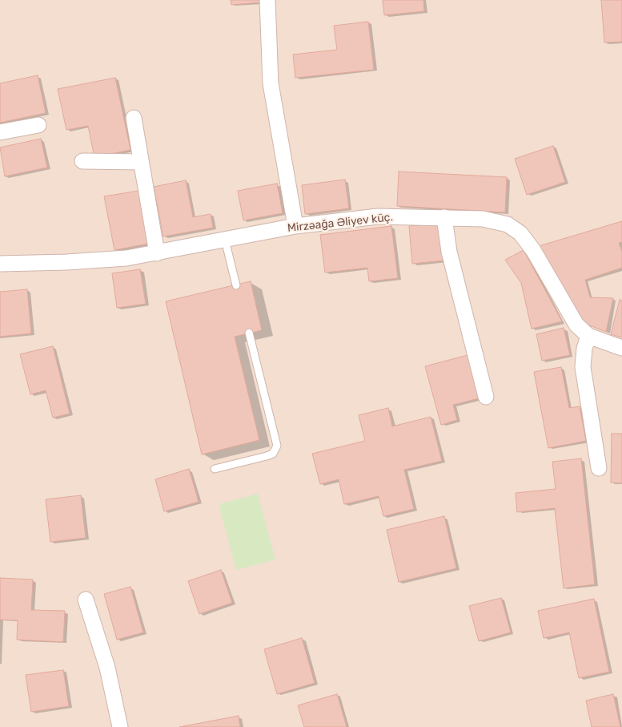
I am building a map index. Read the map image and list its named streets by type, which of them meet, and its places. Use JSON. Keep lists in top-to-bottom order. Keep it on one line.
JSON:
{"streets":{"street":["Mirzəağa Əliyev küç."]}}
